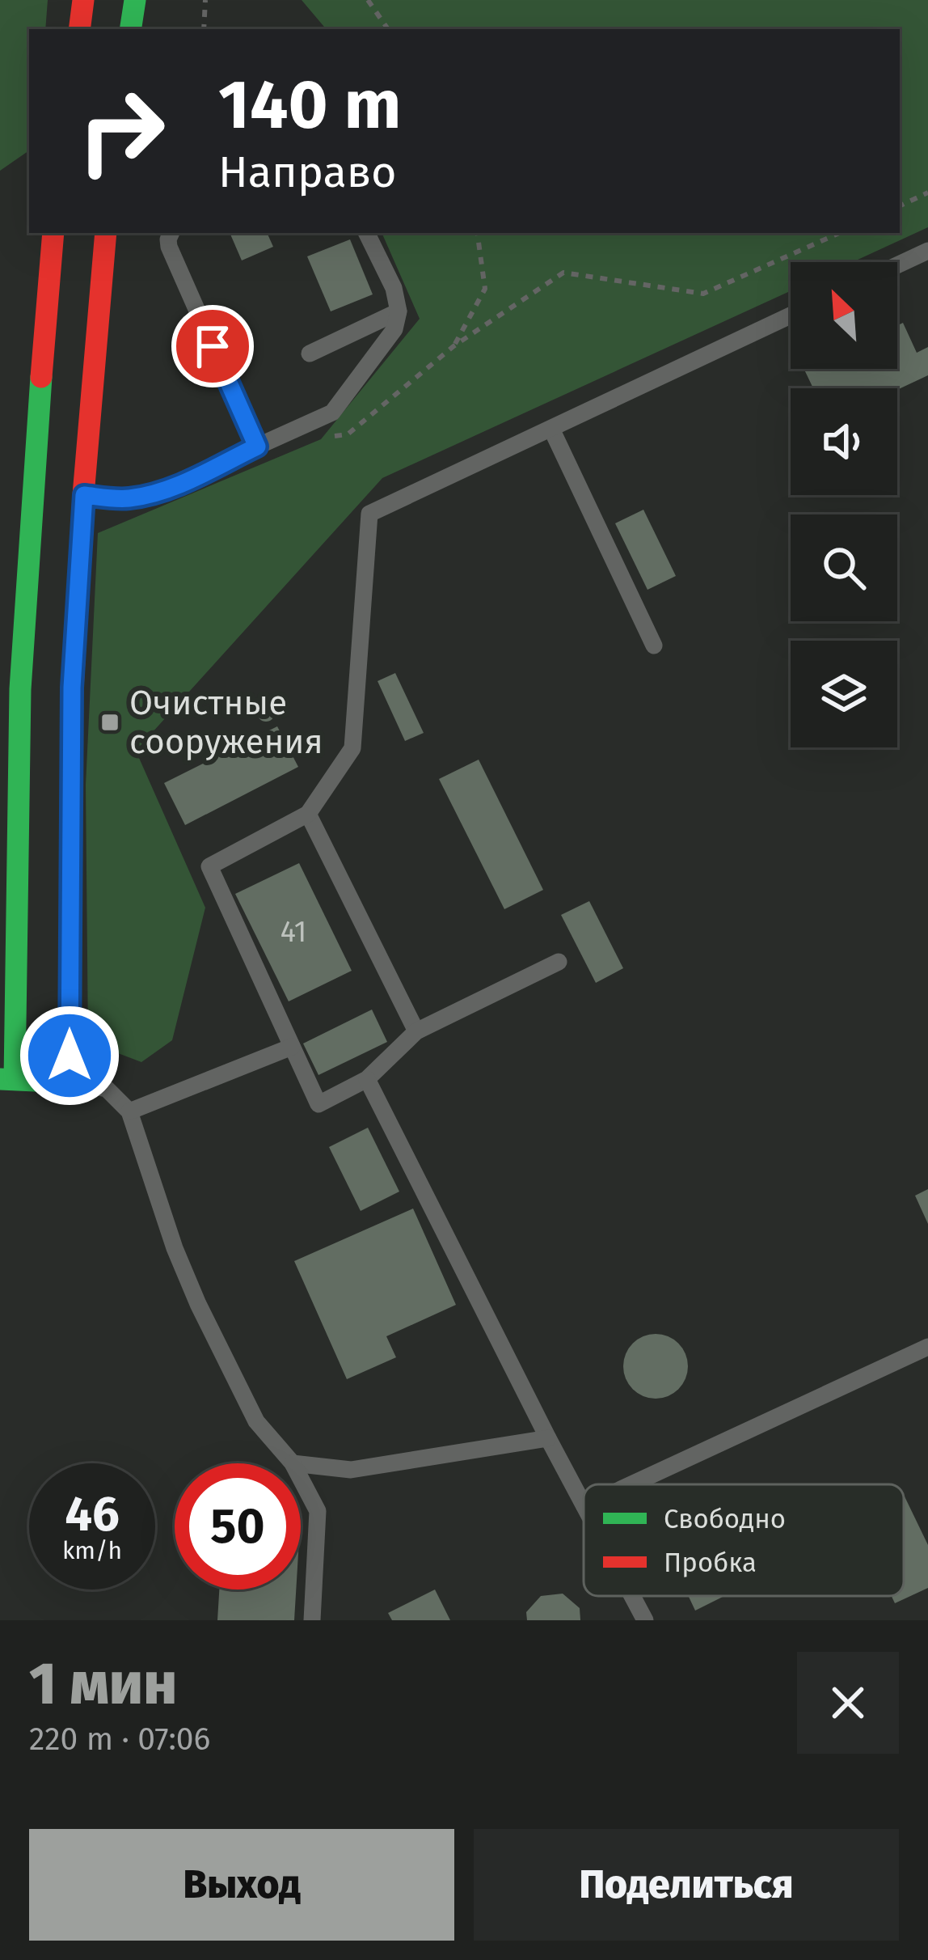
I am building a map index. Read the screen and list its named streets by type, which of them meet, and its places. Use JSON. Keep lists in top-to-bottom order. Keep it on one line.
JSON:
{"places":{"transit":["Очистные сооружения"]},"house_numbers":["41"],"legend":["Свободно","Пробка"],"north":"top left","page":{"turn":["140 m","Направо"],"speed":"46 km/h","limit":"50","heading":["1 мин","220 m · 07:06"],"buttons":["Выход","Поделиться"]}}
